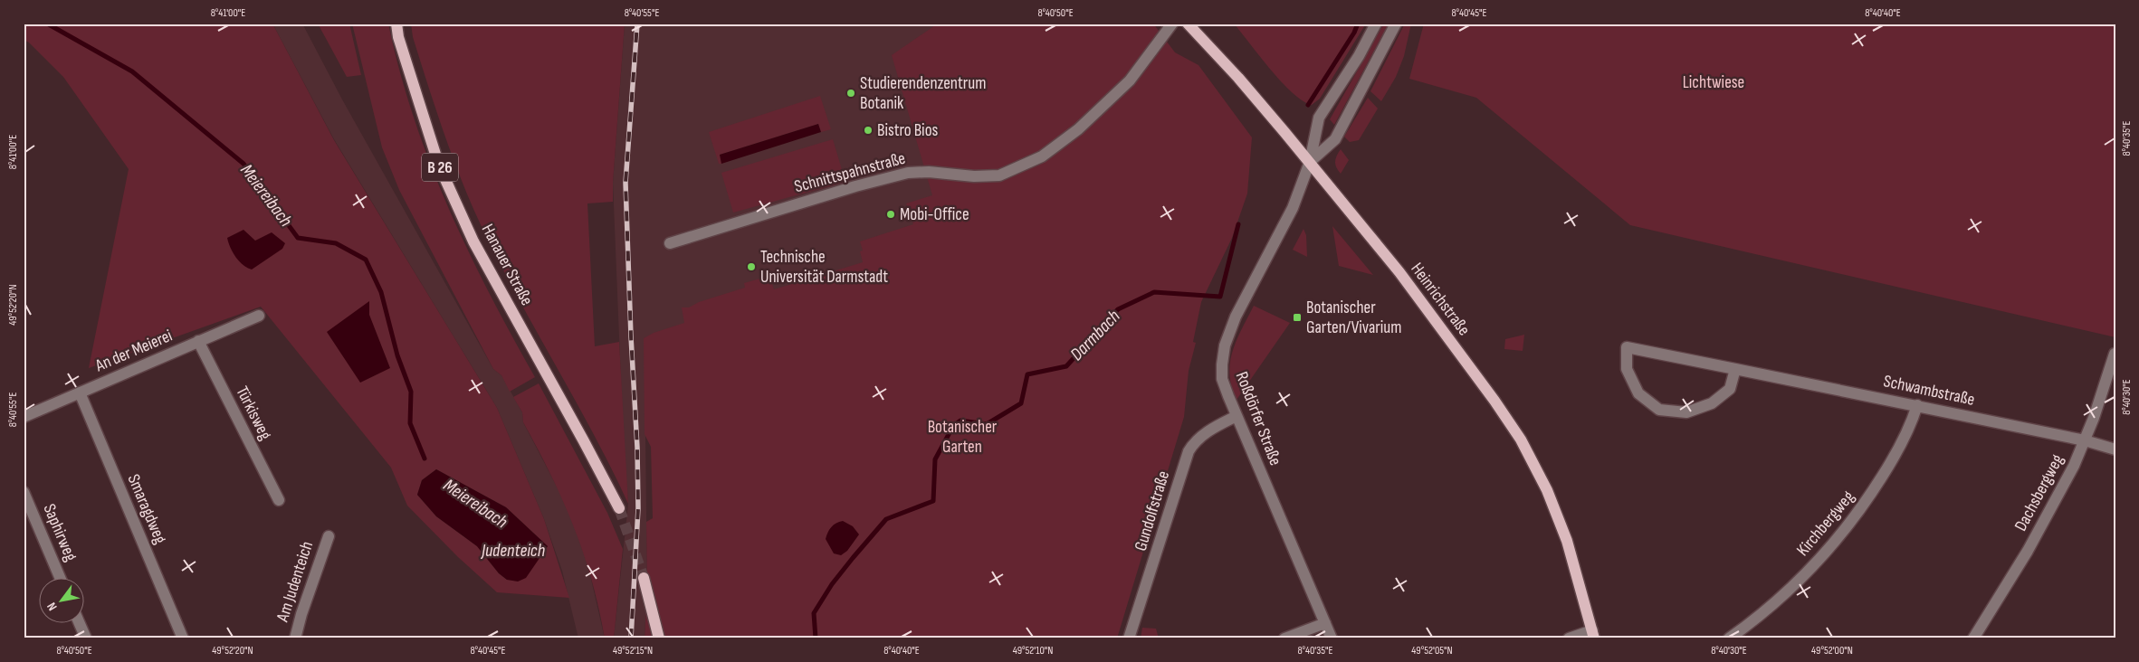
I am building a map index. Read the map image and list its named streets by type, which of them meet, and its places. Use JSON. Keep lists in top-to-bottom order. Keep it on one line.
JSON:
{"streets":{"main road":["B 26","Hanauer Straße","Heinrichstraße"],"street":["Schnittspahnstraße","An der Meierei","Schwambstraße","Türkisweg","Roßdörfer Straße","Dachsbergweg","Smaragdweg","Gundolfstraße","Kirchbergweg","Saphirweg","Am Judenteich"]},"crossings":[["Heinrichstraße","Roßdörfer Straße"],["An der Meierei","Türkisweg"],["An der Meierei","Smaragdweg"],["Schwambstraße","Dachsbergweg"],["Schwambstraße","Kirchbergweg"],["Roßdörfer Straße","Gundolfstraße"]],"water":["Meiereibach","Darmbach","Judenteich"],"parks":["Lichtwiese","Botanischer Garten"],"places":{"other":["Studierendenzentrum Botanik","Bistro Bios","Mobi-Office","Technische Universität Darmstadt"],"transit":["Botanischer Garten/Vivarium"]},"north":"bottom left","coordinates":["8°41'00\"E","8°40'55\"E","8°40'50\"E","8°40'45\"E","8°40'40\"E","8°40'35\"E","49°52'20\"N","8°40'30\"E","49°52'15\"N","49°52'10\"N","49°52'05\"N","49°52'00\"N"]}
